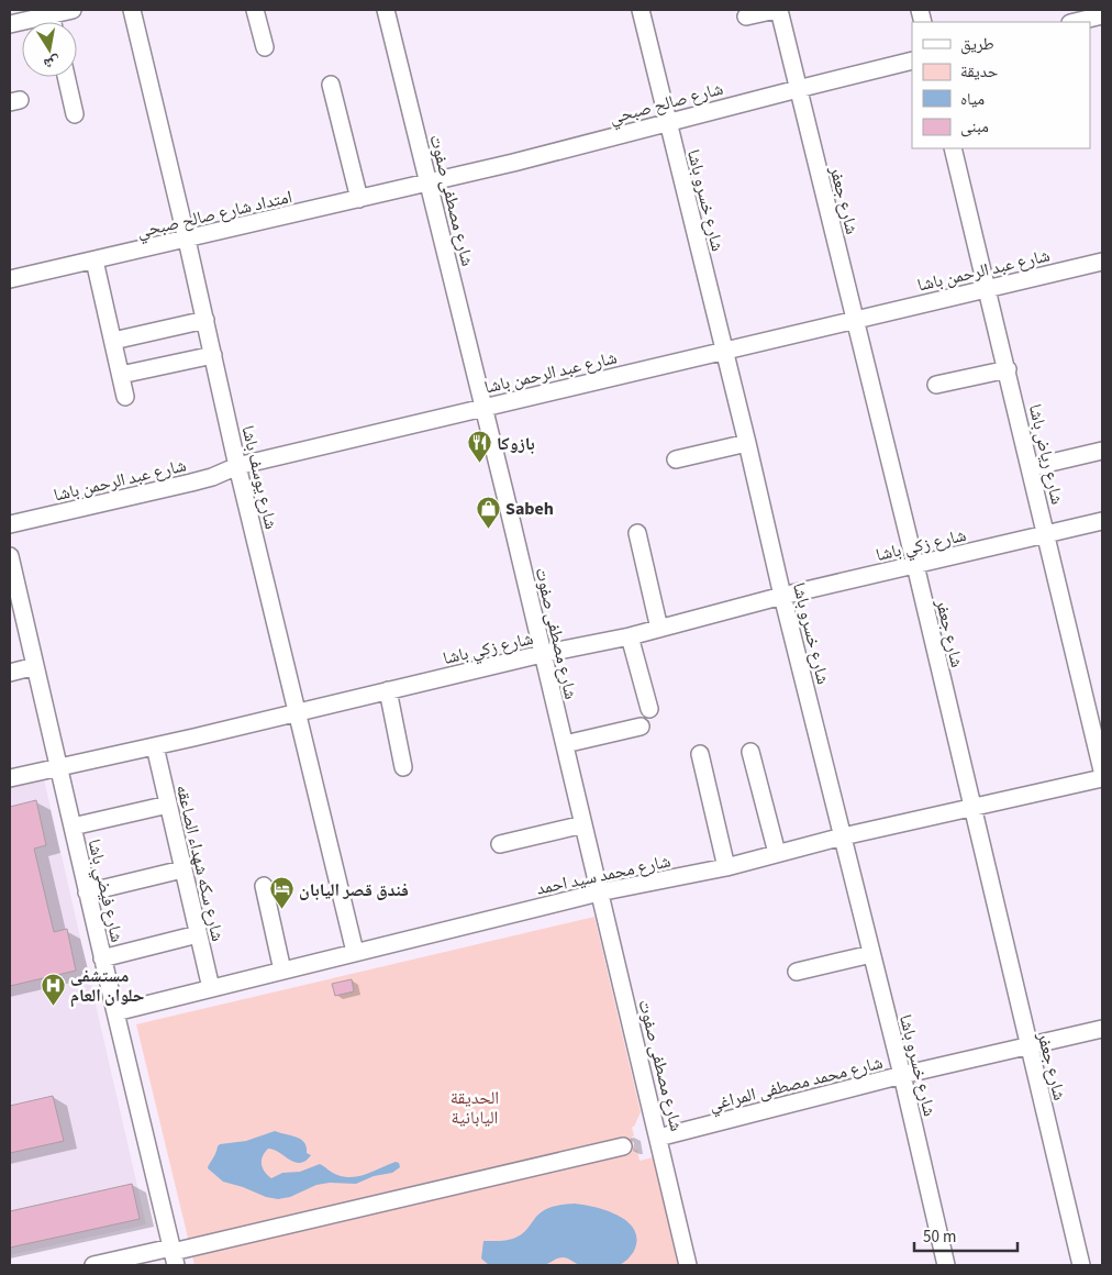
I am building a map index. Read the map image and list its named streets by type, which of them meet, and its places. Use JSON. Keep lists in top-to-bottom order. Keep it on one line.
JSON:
{"streets":{"street":["شارع صالح صبحي","شارع مصطفى صفوت","شارع خسرو باشا","شارع جعفر","امتداد شارع صالح صبحي","شارع عبد الرحمن باشا","شارع رياض باشا","شارع يوسف باشا","شارع زكي باشا","شارع سكه شهداء الصاعقه","شارع محمد سيد احمد","شارع فيضي باشا","شارع محمد مصطفى المراغي"]},"crossings":[["شارع صالح صبحي","شارع مصطفى صفوت"],["شارع صالح صبحي","شارع خسرو باشا"],["شارع صالح صبحي","شارع جعفر"],["شارع صالح صبحي","امتداد شارع صالح صبحي"],["شارع مصطفى صفوت","امتداد شارع صالح صبحي"],["شارع مصطفى صفوت","شارع عبد الرحمن باشا"],["شارع مصطفى صفوت","شارع زكي باشا"],["شارع مصطفى صفوت","شارع محمد سيد احمد"],["شارع مصطفى صفوت","شارع محمد مصطفى المراغي"],["شارع خسرو باشا","شارع عبد الرحمن باشا"],["شارع خسرو باشا","شارع زكي باشا"],["شارع خسرو باشا","شارع محمد سيد احمد"],["شارع خسرو باشا","شارع محمد مصطفى المراغي"],["شارع جعفر","شارع عبد الرحمن باشا"],["شارع جعفر","شارع زكي باشا"],["شارع جعفر","شارع محمد سيد احمد"],["شارع جعفر","شارع محمد مصطفى المراغي"],["امتداد شارع صالح صبحي","شارع يوسف باشا"],["شارع عبد الرحمن باشا","شارع رياض باشا"],["شارع عبد الرحمن باشا","شارع يوسف باشا"],["شارع رياض باشا","شارع زكي باشا"],["شارع يوسف باشا","شارع زكي باشا"],["شارع يوسف باشا","شارع محمد سيد احمد"],["شارع زكي باشا","شارع سكه شهداء الصاعقه"],["شارع زكي باشا","شارع فيضي باشا"],["شارع سكه شهداء الصاعقه","شارع محمد سيد احمد"],["شارع محمد سيد احمد","شارع فيضي باشا"]],"parks":["الحديقة اليابانية"],"places":{"restaurant":["بازوكا"],"shop":["Sabeh"],"hotel":["فندق قصر اليابان"],"hospital":["مستشفى حلوان العام"]},"legend":["طريق","حديقة","مياه","مبنى"],"scale_bar":"50 m","north":"bottom"}
